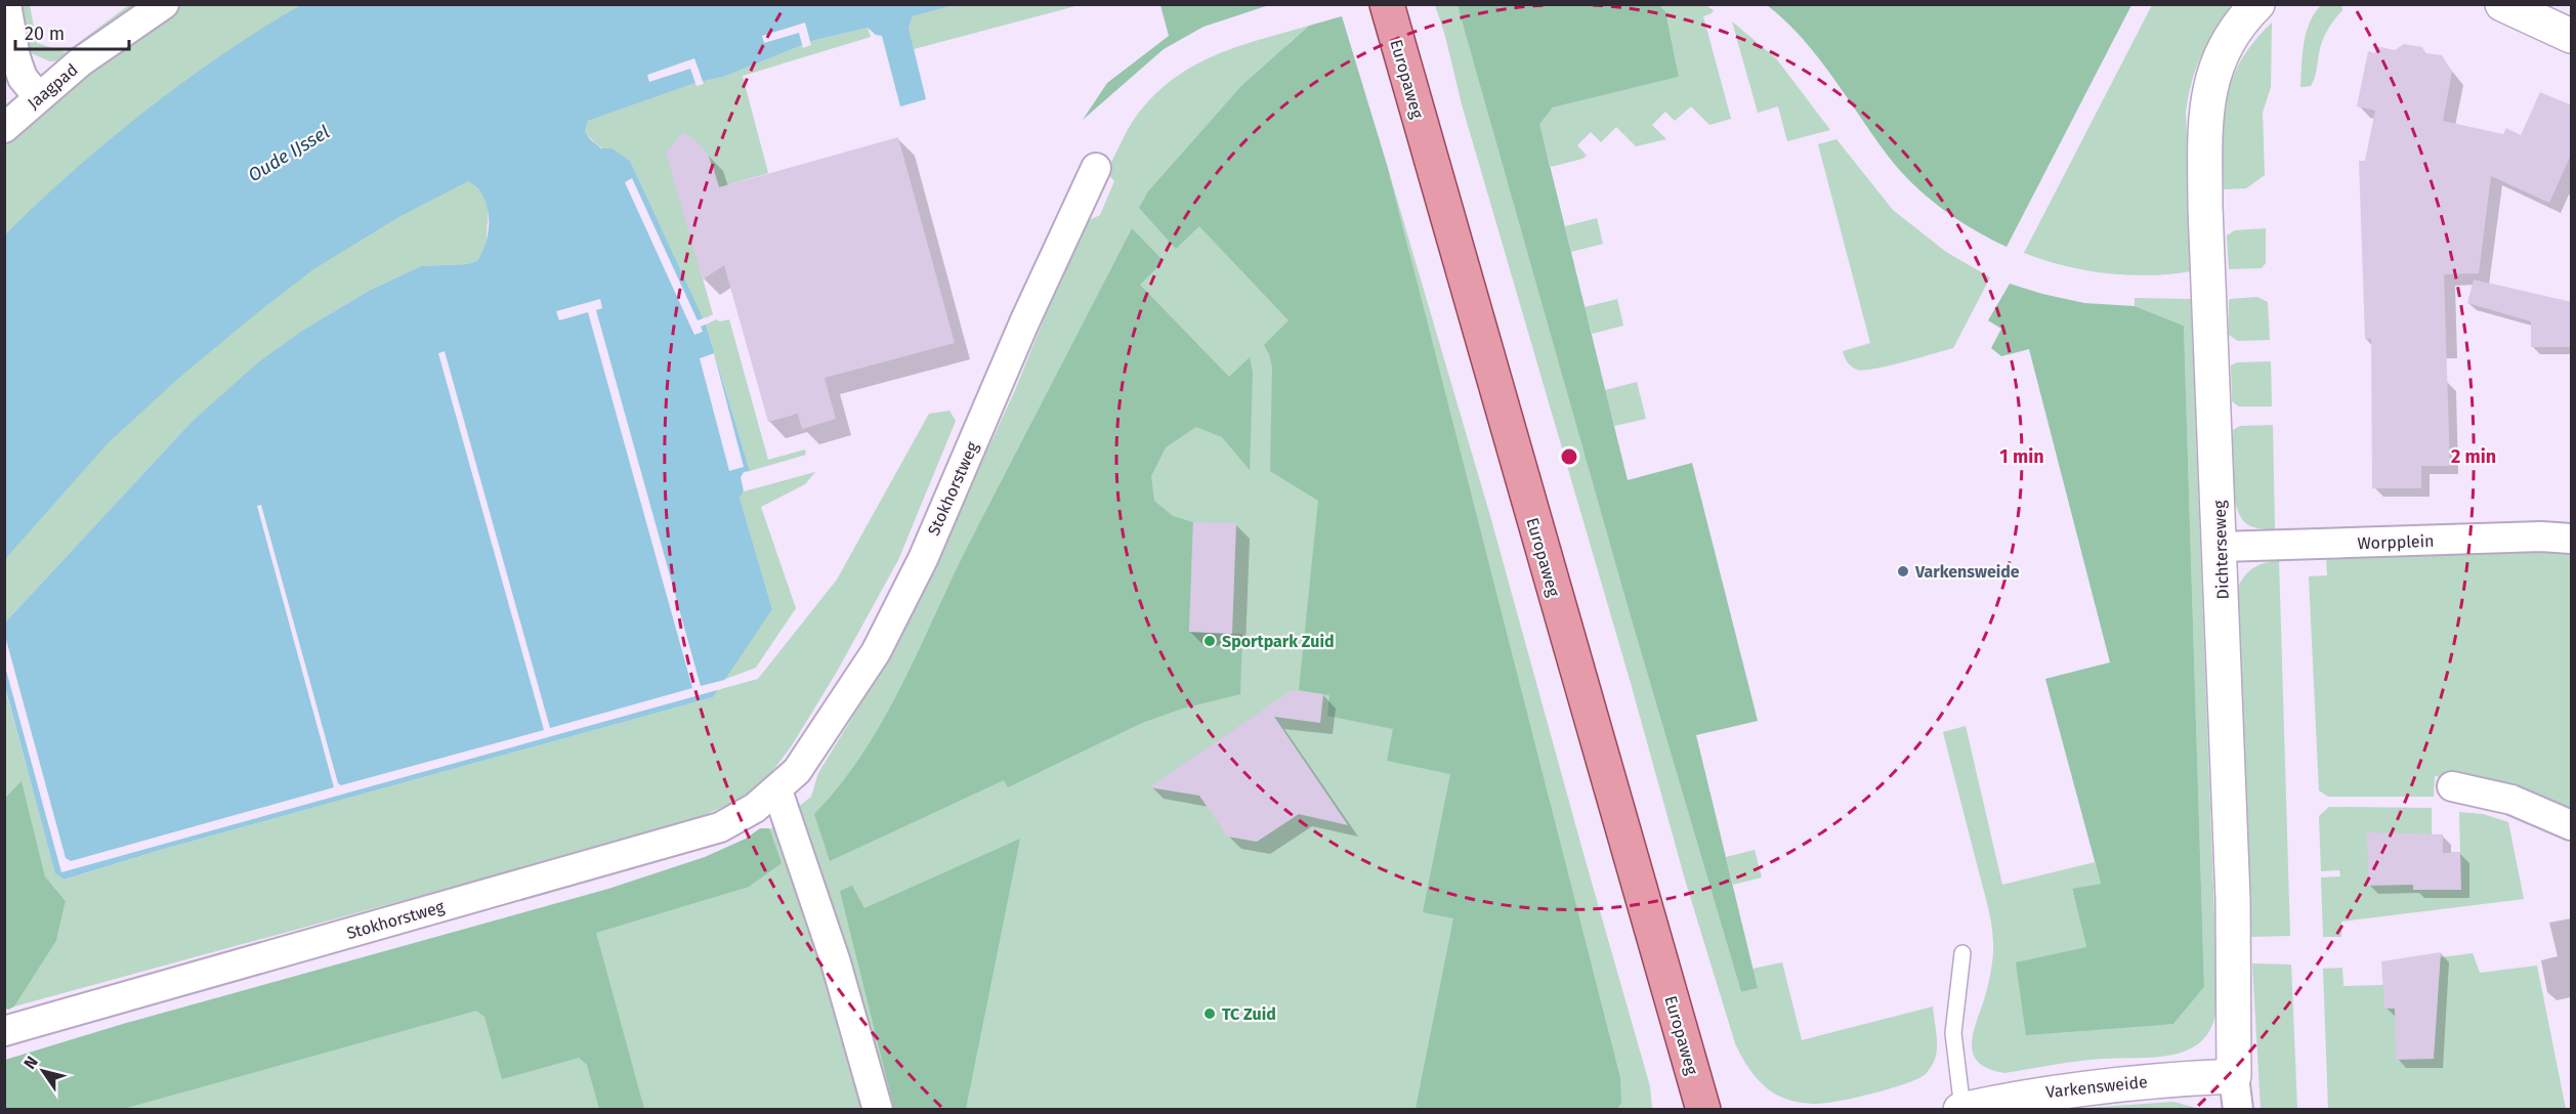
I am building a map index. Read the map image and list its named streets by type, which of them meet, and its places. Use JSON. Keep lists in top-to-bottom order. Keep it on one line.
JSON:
{"streets":{"main road":["Europaweg"],"street":["Jaagpad","Stokhorstweg","Worpplein","Dichterseweg","Varkensweide"]},"crossings":[["Worpplein","Dichterseweg"],["Dichterseweg","Varkensweide"]],"water":["Oude IJssel"],"places":["Varkensweide","Sportpark Zuid","TC Zuid"],"scale_bar":"20 m","north":"top left","rings":["1 min","2 min"]}
